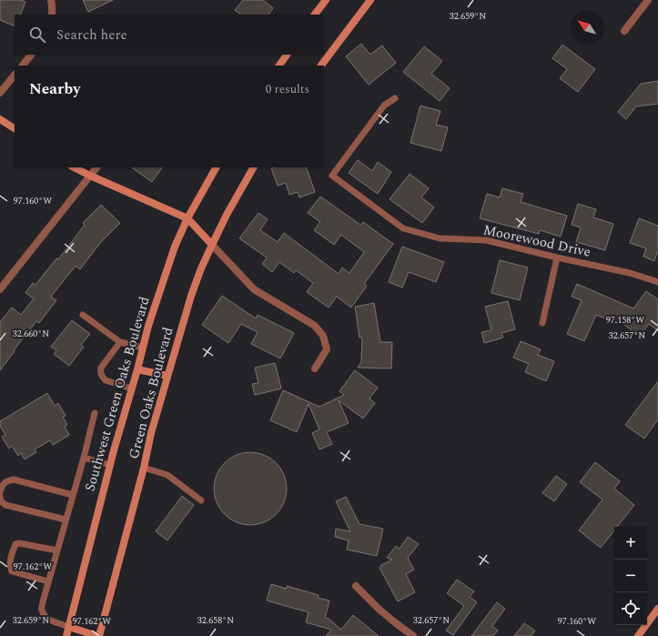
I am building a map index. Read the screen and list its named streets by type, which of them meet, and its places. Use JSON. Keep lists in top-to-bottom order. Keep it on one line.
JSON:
{"streets":{"main road":["Green Oaks Boulevard","Southwest Green Oaks Boulevard"],"lane":["Moorewood Drive"]},"north":"top left","page":{"search":"Search here","heading":["Nearby","0 results"],"map_buttons":["+","−"]},"coordinates":["32.659°N","97.160°W","97.158°W","32.660°N","32.657°N","97.162°W","32.658°N"]}
